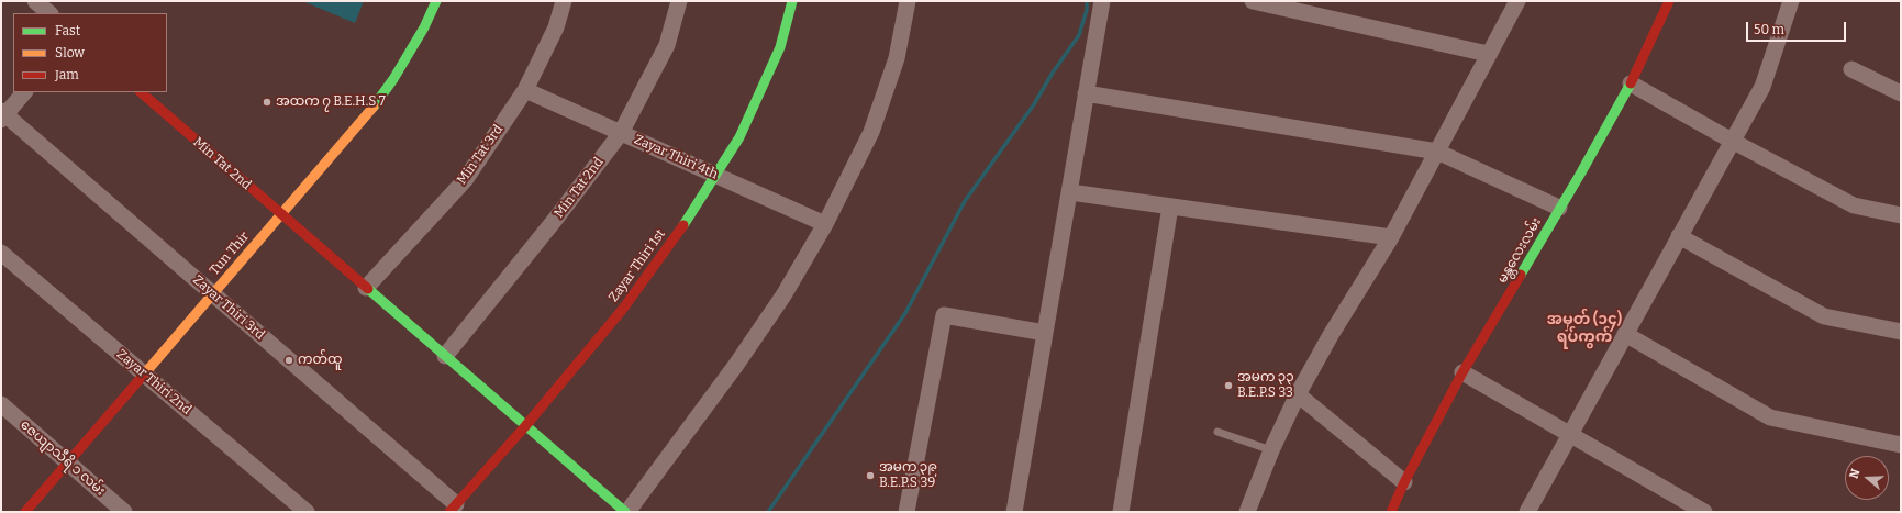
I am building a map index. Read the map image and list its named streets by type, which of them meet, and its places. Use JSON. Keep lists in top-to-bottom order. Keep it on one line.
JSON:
{"streets":{"street":["Min Tat 3rd","Zayar Thiri 4th","Min Tat 2nd","မန္တလေးလမ်း","Tun Thir","Zayar Thiri 1st","Zayar Thiri 3rd","Zayar Thiri 2nd","ဇေယျာသီရိ ၁ လမ်း"]},"crossings":[["Min Tat 3rd","Zayar Thiri 4th"],["Min Tat 3rd","Min Tat 2nd"],["Zayar Thiri 4th","Min Tat 2nd"],["Zayar Thiri 4th","Zayar Thiri 1st"],["Min Tat 2nd","Tun Thir"],["Min Tat 2nd","Zayar Thiri 1st"],["Tun Thir","Zayar Thiri 3rd"],["Tun Thir","Zayar Thiri 2nd"],["Tun Thir","ဇေယျာသီရိ ၁ လမ်း"],["Zayar Thiri 1st","Zayar Thiri 3rd"]],"districts":["အမှတ် (၁၄) ရပ်ကွက်"],"places":["အထက ၇ B.E.H.S 7","ကတ်ထူ","အမက ၃၃ B.E.P.S 33","အမက ၃၉ B.E.P.S 39"],"legend":["Fast","Slow","Jam"],"scale_bar":"50 m","north":"left"}
